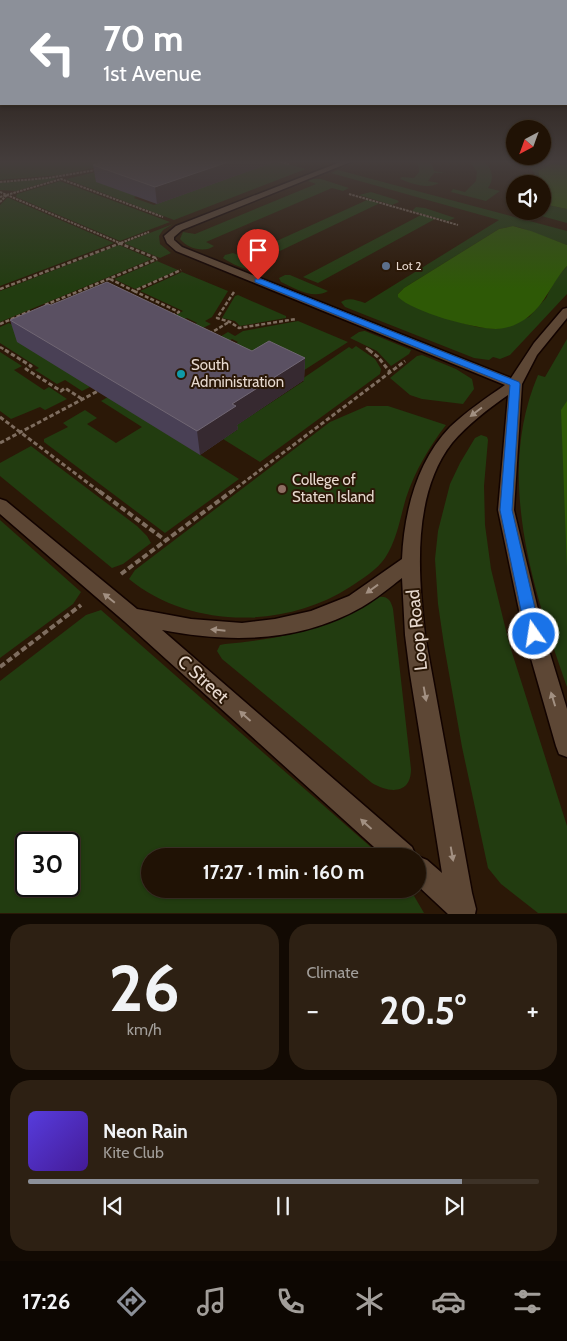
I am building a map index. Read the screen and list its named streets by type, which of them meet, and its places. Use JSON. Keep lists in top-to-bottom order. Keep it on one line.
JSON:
{"streets":{"street":["Loop Road","C Street"]},"one_way":["C Street"],"places":["Lot 2","South Administration","College of Staten Island"],"north":"bottom left","page":{"turn":["70 m","1st Avenue"],"limit":"30","trip":"17:27 · 1 min · 160 m","tile":[["26","km/h"],"Climate"],"heat":["−","20.5°","+"],"song":["Neon Rain","Kite Club"],"tabs":"17:26"}}
